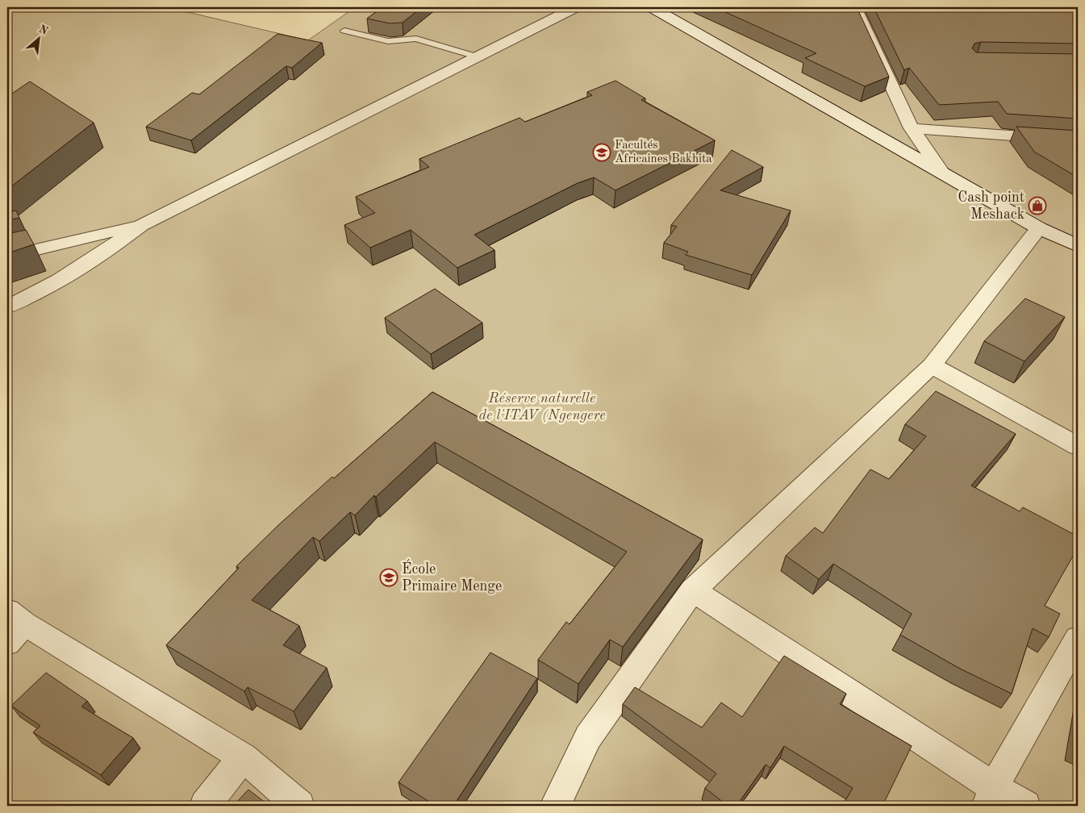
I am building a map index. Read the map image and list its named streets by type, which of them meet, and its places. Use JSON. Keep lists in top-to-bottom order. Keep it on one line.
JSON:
{"parks":["Réserve naturelle de l'ITAV (Ngengere"],"places":{"school or university":["Facultés Africaines Bakhita","École Primaire Menge"],"shop":["Cash point Meshack"]},"north":"top right"}
